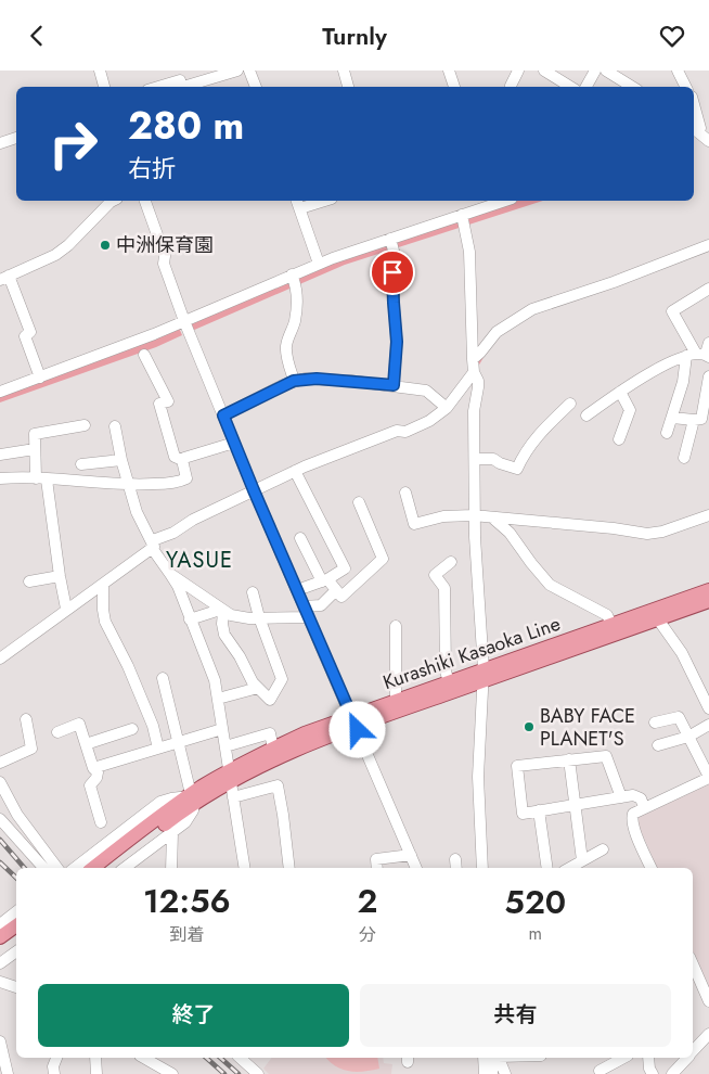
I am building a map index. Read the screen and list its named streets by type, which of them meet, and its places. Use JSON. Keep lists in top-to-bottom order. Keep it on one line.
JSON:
{"streets":{"main road":["Kurashiki Kasaoka Line"]},"districts":["YASUE"],"places":["中洲保育園","BABY FACE PLANET'S"],"page":{"header":"Turnly","turn":["280 m","右折"],"eta":["12:56","到着","2","分","520","m"],"buttons":["終了","共有"]}}
